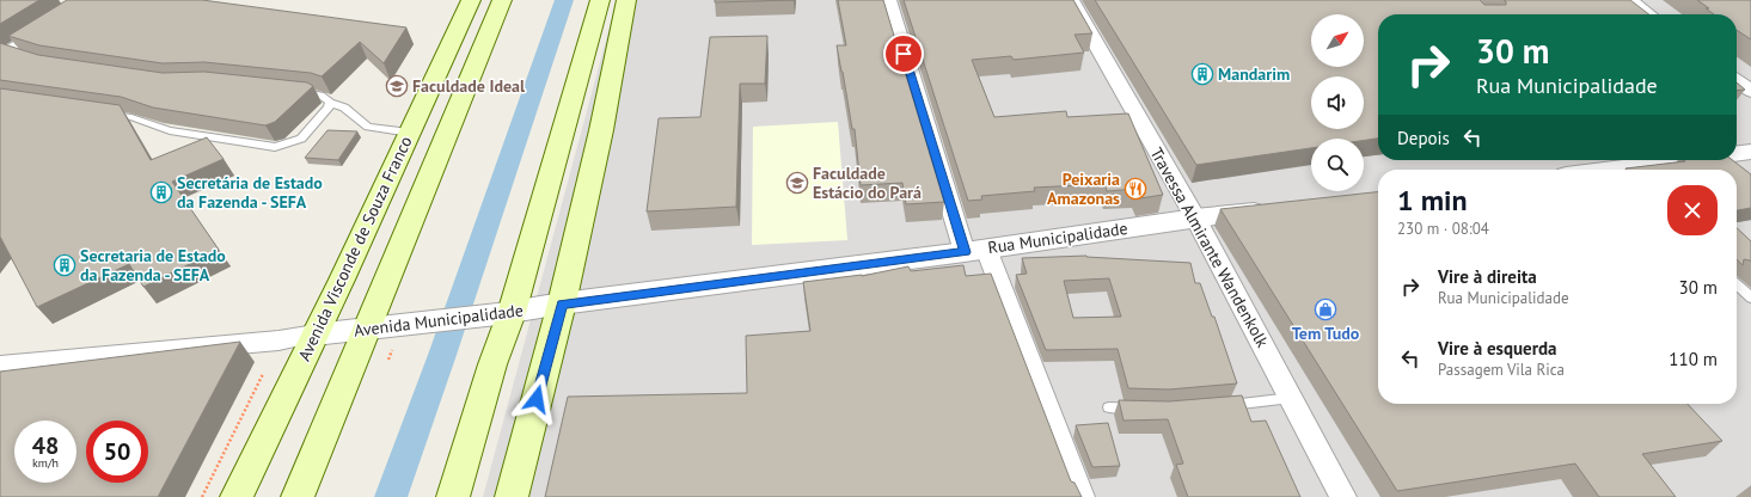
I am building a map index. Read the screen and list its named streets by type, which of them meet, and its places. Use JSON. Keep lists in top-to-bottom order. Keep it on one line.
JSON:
{"streets":{"main road":["Avenida Visconde de Souza Franco"],"street":["Rua Municipalidade","Travessa Almirante Wandenkolk","Avenida Municipalidade"]},"crossings":[["Rua Municipalidade","Travessa Almirante Wandenkolk"],["Rua Municipalidade","Avenida Municipalidade"],["Avenida Visconde de Souza Franco","Avenida Municipalidade"]],"places":{"building":["Mandarim","Secretária de Estado da Fazenda - SEFA","Secretaria de Estado da Fazenda - SEFA"],"school or university":["Faculdade Ideal","Faculdade Estácio do Pará"],"restaurant":["Peixaria Amazonas"],"shop":["Tem Tudo"]},"north":"top right","page":{"turn":["30 m","Rua Municipalidade"],"then":"Depois","heading":["1 min","230 m · 08:04"],"list":[{"name":"Vire à direita","note":"Rua Municipalidade","value":"30 m"},{"name":"Vire à esquerda","note":"Passagem Vila Rica","value":"110 m"}],"speed":"48 km/h","limit":"50"}}
